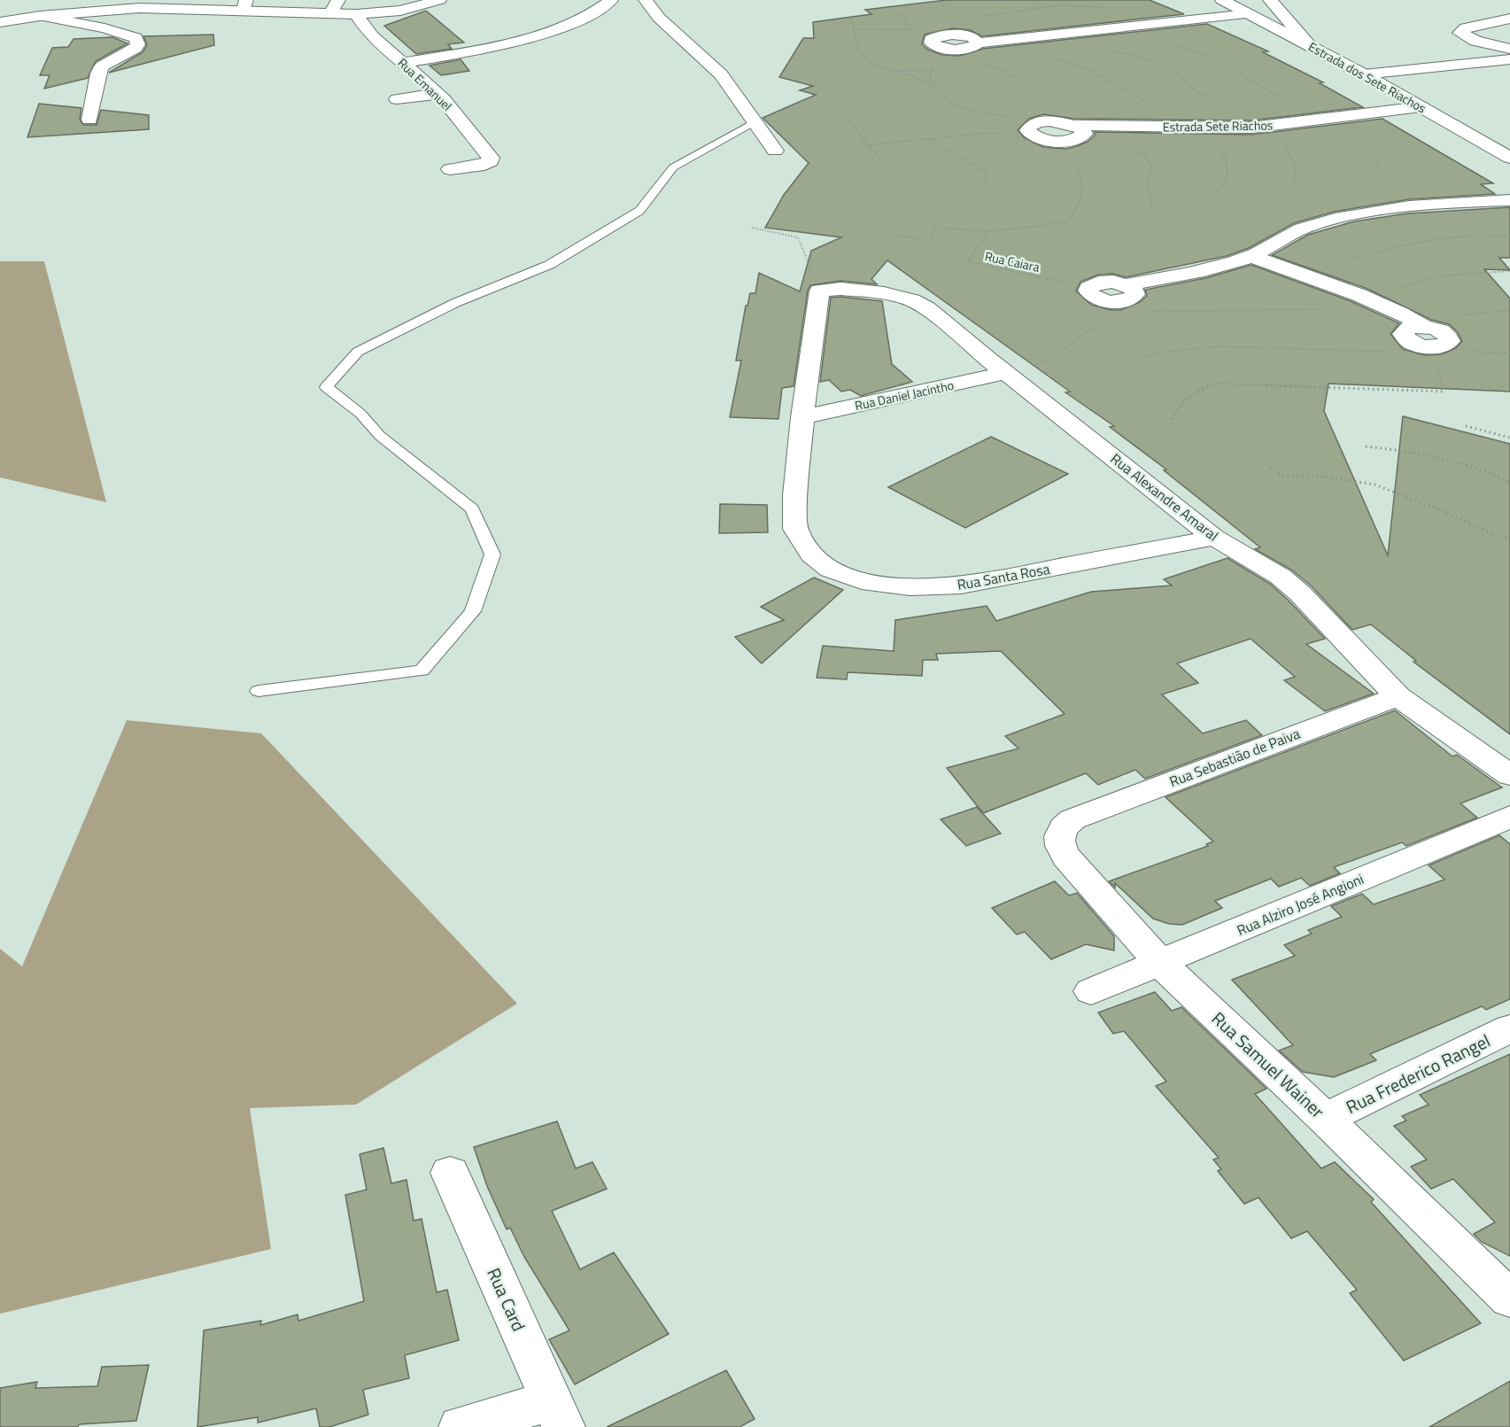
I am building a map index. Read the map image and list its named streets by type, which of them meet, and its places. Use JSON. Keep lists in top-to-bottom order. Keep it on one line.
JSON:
{"streets":{"street":["Estrada dos Sete Riachos","Rua Emanuel","Estrada Sete Riachos","Rua Daniel Jacintho","Rua Alexandre Amaral","Rua Santa Rosa","Rua Sebastião de Paiva","Rua Alziro José Angioni","Rua Samuel Wainer","Rua Frederico Rangel","Rua Card"],"path":["Rua Caiara"]},"crossings":[["Estrada dos Sete Riachos","Estrada Sete Riachos"],["Rua Daniel Jacintho","Rua Alexandre Amaral"],["Rua Daniel Jacintho","Rua Santa Rosa"],["Rua Alexandre Amaral","Rua Santa Rosa"],["Rua Alexandre Amaral","Rua Sebastião de Paiva"],["Rua Sebastião de Paiva","Rua Samuel Wainer"],["Rua Alziro José Angioni","Rua Samuel Wainer"],["Rua Samuel Wainer","Rua Frederico Rangel"]]}
